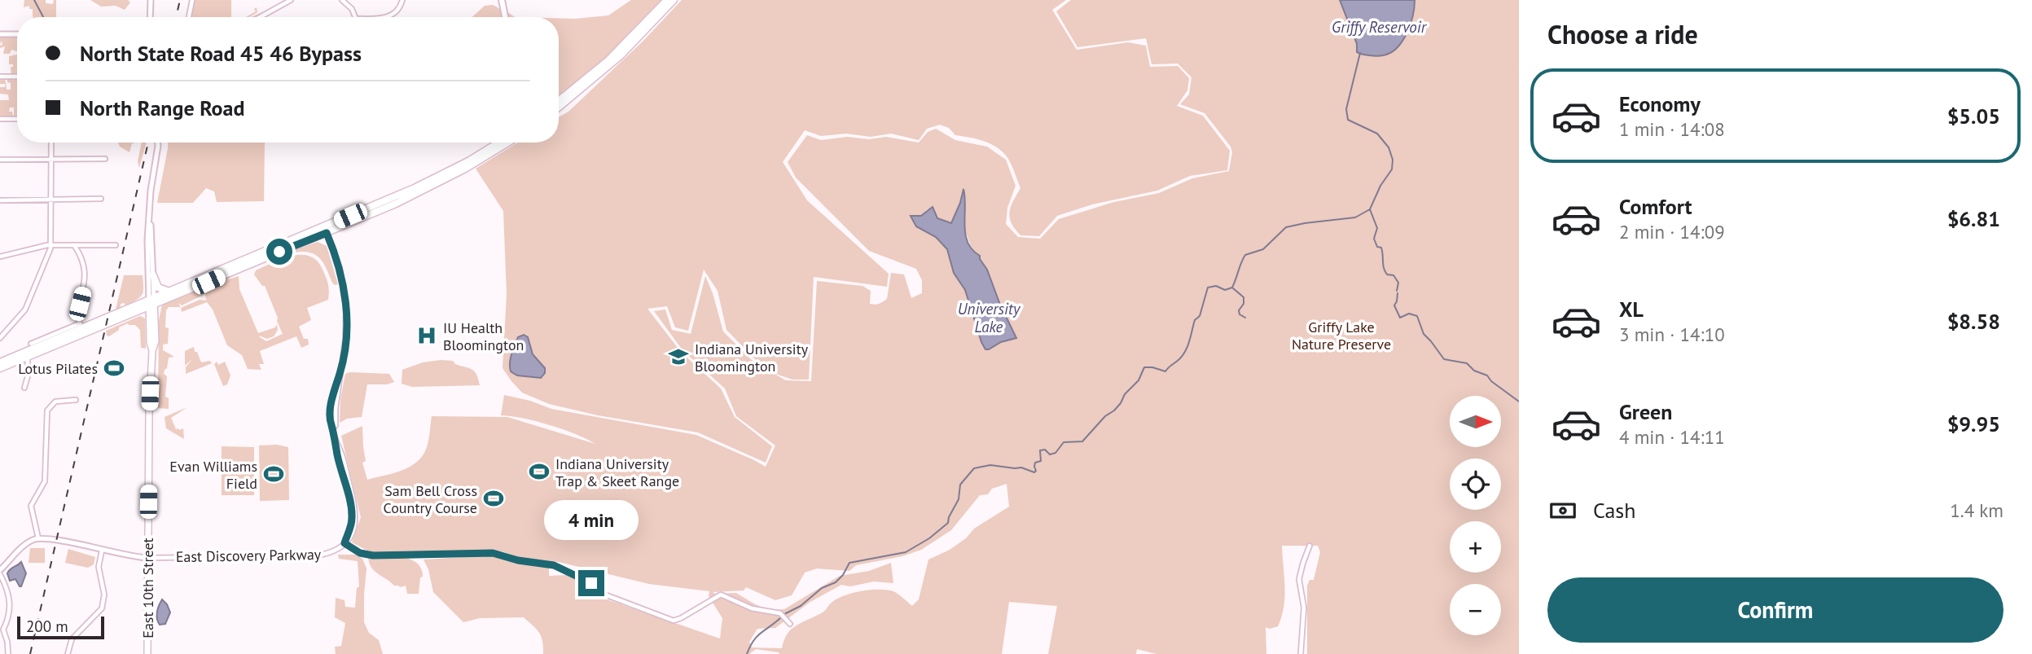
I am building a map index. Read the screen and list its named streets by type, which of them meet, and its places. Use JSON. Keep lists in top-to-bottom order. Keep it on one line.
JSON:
{"streets":{"main road":["East 10th Street"],"street":["East Discovery Parkway"]},"crossings":[["East Discovery Parkway","East 10th Street"]],"water":["Griffy Reservoir","University Lake"],"parks":["Griffy Lake Nature Preserve"],"places":{"hospital":["IU Health Bloomington"],"school or university":["Indiana University Bloomington"],"sports":["Lotus Pilates","Indiana University Trap & Skeet Range","Evan Williams Field","Sam Bell Cross Country Course"]},"scale_bar":"200 m","north":"right","page":{"heading":"Choose a ride","banner":["North State Road 45 46 Bypass","North Range Road"],"list":[{"name":"Economy","note":"1 min · 14:08","value":"$5.05"},{"name":"Comfort","note":"2 min · 14:09","value":"$6.81"},{"name":"XL","note":"3 min · 14:10","value":"$8.58"},{"name":"Green","note":"4 min · 14:11","value":"$9.95"}],"map_buttons":["+","−"],"pay":["Cash","1.4 km"],"bubble":"4 min","buttons":"Confirm","scale":"200 m"}}
